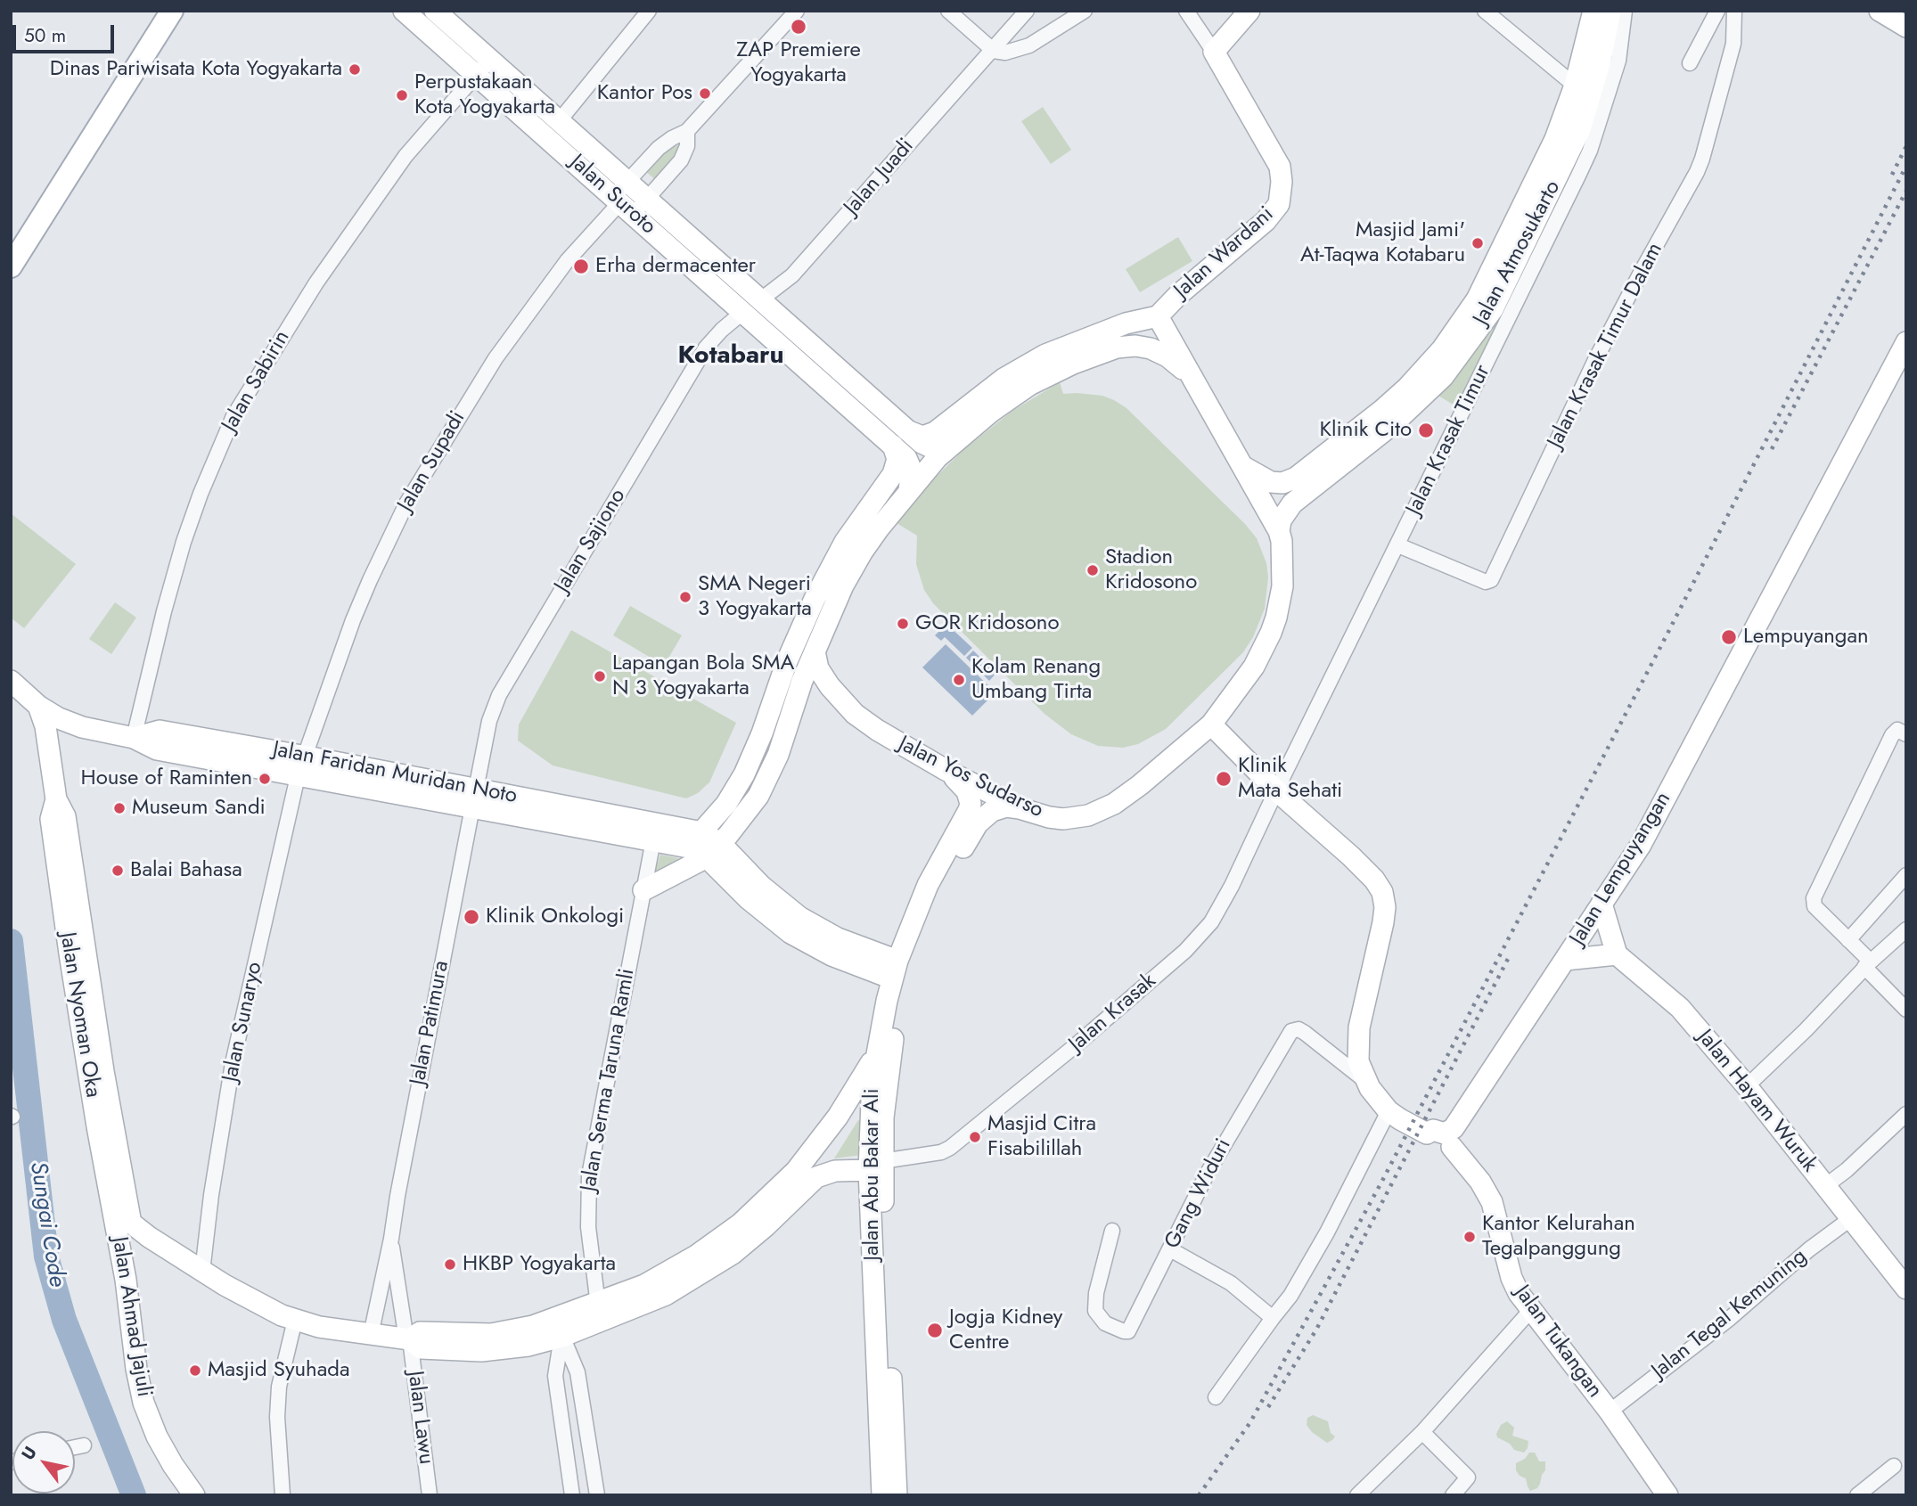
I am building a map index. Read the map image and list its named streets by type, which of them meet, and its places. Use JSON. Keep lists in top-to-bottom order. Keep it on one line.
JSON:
{"streets":{"street":["Jalan Juadi","Jalan Suroto","Jalan Wardani","Jalan Atmosukarto","Jalan Krasak Timur Dalam","Jalan Sabirin","Jalan Krasak Timur","Jalan Supadi","Jalan Sajiono","Jalan Faridan Muridan Noto","Jalan Yos Sudarso","Jalan Lempuyangan","Jalan Krasak","Jalan Nyoman Oka","Jalan Sunaryo","Jalan Patimura","Jalan Serma Taruna Ramli","Jalan Hayam Wuruk","Jalan Abu Bakar Ali","Gang Widuri","Jalan Tegal Kemuning","Jalan Ahmad Jajuli","Jalan Tukangan","Jalan Lawu"]},"crossings":[["Jalan Juadi","Jalan Suroto"],["Jalan Suroto","Jalan Sabirin"],["Jalan Suroto","Jalan Supadi"],["Jalan Suroto","Jalan Sajiono"],["Jalan Wardani","Jalan Yos Sudarso"],["Jalan Atmosukarto","Jalan Krasak Timur"],["Jalan Atmosukarto","Jalan Yos Sudarso"],["Jalan Krasak Timur Dalam","Jalan Krasak Timur"],["Jalan Sabirin","Jalan Faridan Muridan Noto"],["Jalan Krasak Timur","Jalan Krasak"],["Jalan Supadi","Jalan Faridan Muridan Noto"],["Jalan Supadi","Jalan Sunaryo"],["Jalan Sajiono","Jalan Faridan Muridan Noto"],["Jalan Sajiono","Jalan Patimura"],["Jalan Faridan Muridan Noto","Jalan Nyoman Oka"],["Jalan Faridan Muridan Noto","Jalan Sunaryo"],["Jalan Faridan Muridan Noto","Jalan Patimura"],["Jalan Faridan Muridan Noto","Jalan Serma Taruna Ramli"],["Jalan Yos Sudarso","Jalan Abu Bakar Ali"],["Jalan Lempuyangan","Jalan Tukangan"],["Jalan Krasak","Jalan Nyoman Oka"],["Jalan Krasak","Jalan Abu Bakar Ali"],["Jalan Nyoman Oka","Jalan Sunaryo"],["Jalan Nyoman Oka","Jalan Patimura"],["Jalan Nyoman Oka","Jalan Serma Taruna Ramli"],["Jalan Nyoman Oka","Jalan Abu Bakar Ali"],["Jalan Nyoman Oka","Jalan Ahmad Jajuli"],["Jalan Nyoman Oka","Jalan Lawu"],["Jalan Patimura","Jalan Lawu"],["Jalan Hayam Wuruk","Jalan Tegal Kemuning"],["Jalan Tegal Kemuning","Jalan Tukangan"]],"districts":["Kotabaru"],"water":["Sungai Code"],"places":["ZAP Premiere Yogyakarta","Dinas Pariwisata Kota Yogyakarta","Kantor Pos","Perpustakaan Kota Yogyakarta","Masjid Jami' At-Taqwa Kotabaru","Erha dermacenter","Klinik Cito","Stadion Kridosono","SMA Negeri 3 Yogyakarta","GOR Kridosono","Lempuyangan","Lapangan Bola SMA N 3 Yogyakarta","Kolam Renang Umbang Tirta","House of Raminten","Klinik Mata Sehati","Museum Sandi","Balai Bahasa","Klinik Onkologi","Masjid Citra Fisabilillah","Kantor Kelurahan Tegalpanggung","HKBP Yogyakarta","Jogja Kidney Centre","Masjid Syuhada"],"scale_bar":"50 m","north":"top left"}
